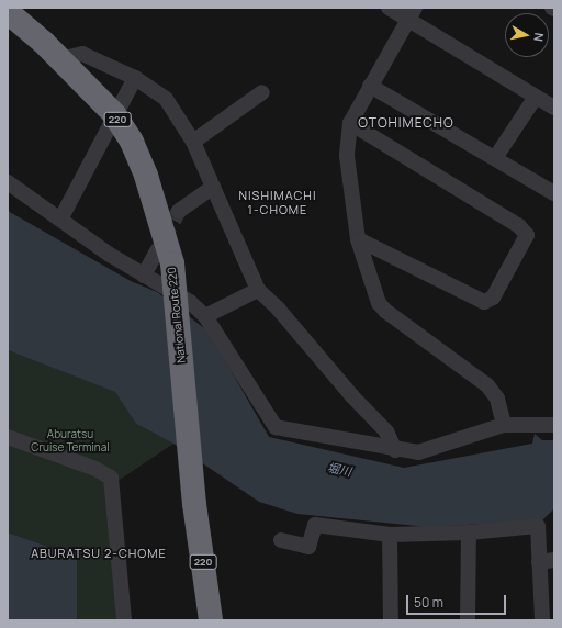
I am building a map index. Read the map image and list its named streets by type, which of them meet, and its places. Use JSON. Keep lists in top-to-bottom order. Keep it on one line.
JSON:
{"streets":{"highway":["220","National Route 220"]},"districts":["OTOHIMECHO","NISHIMACHI 1-CHOME","ABURATSU 2-CHOME"],"water":["堀川"],"parks":["Aburatsu Cruise Terminal"],"scale_bar":"50 m","north":"right"}
